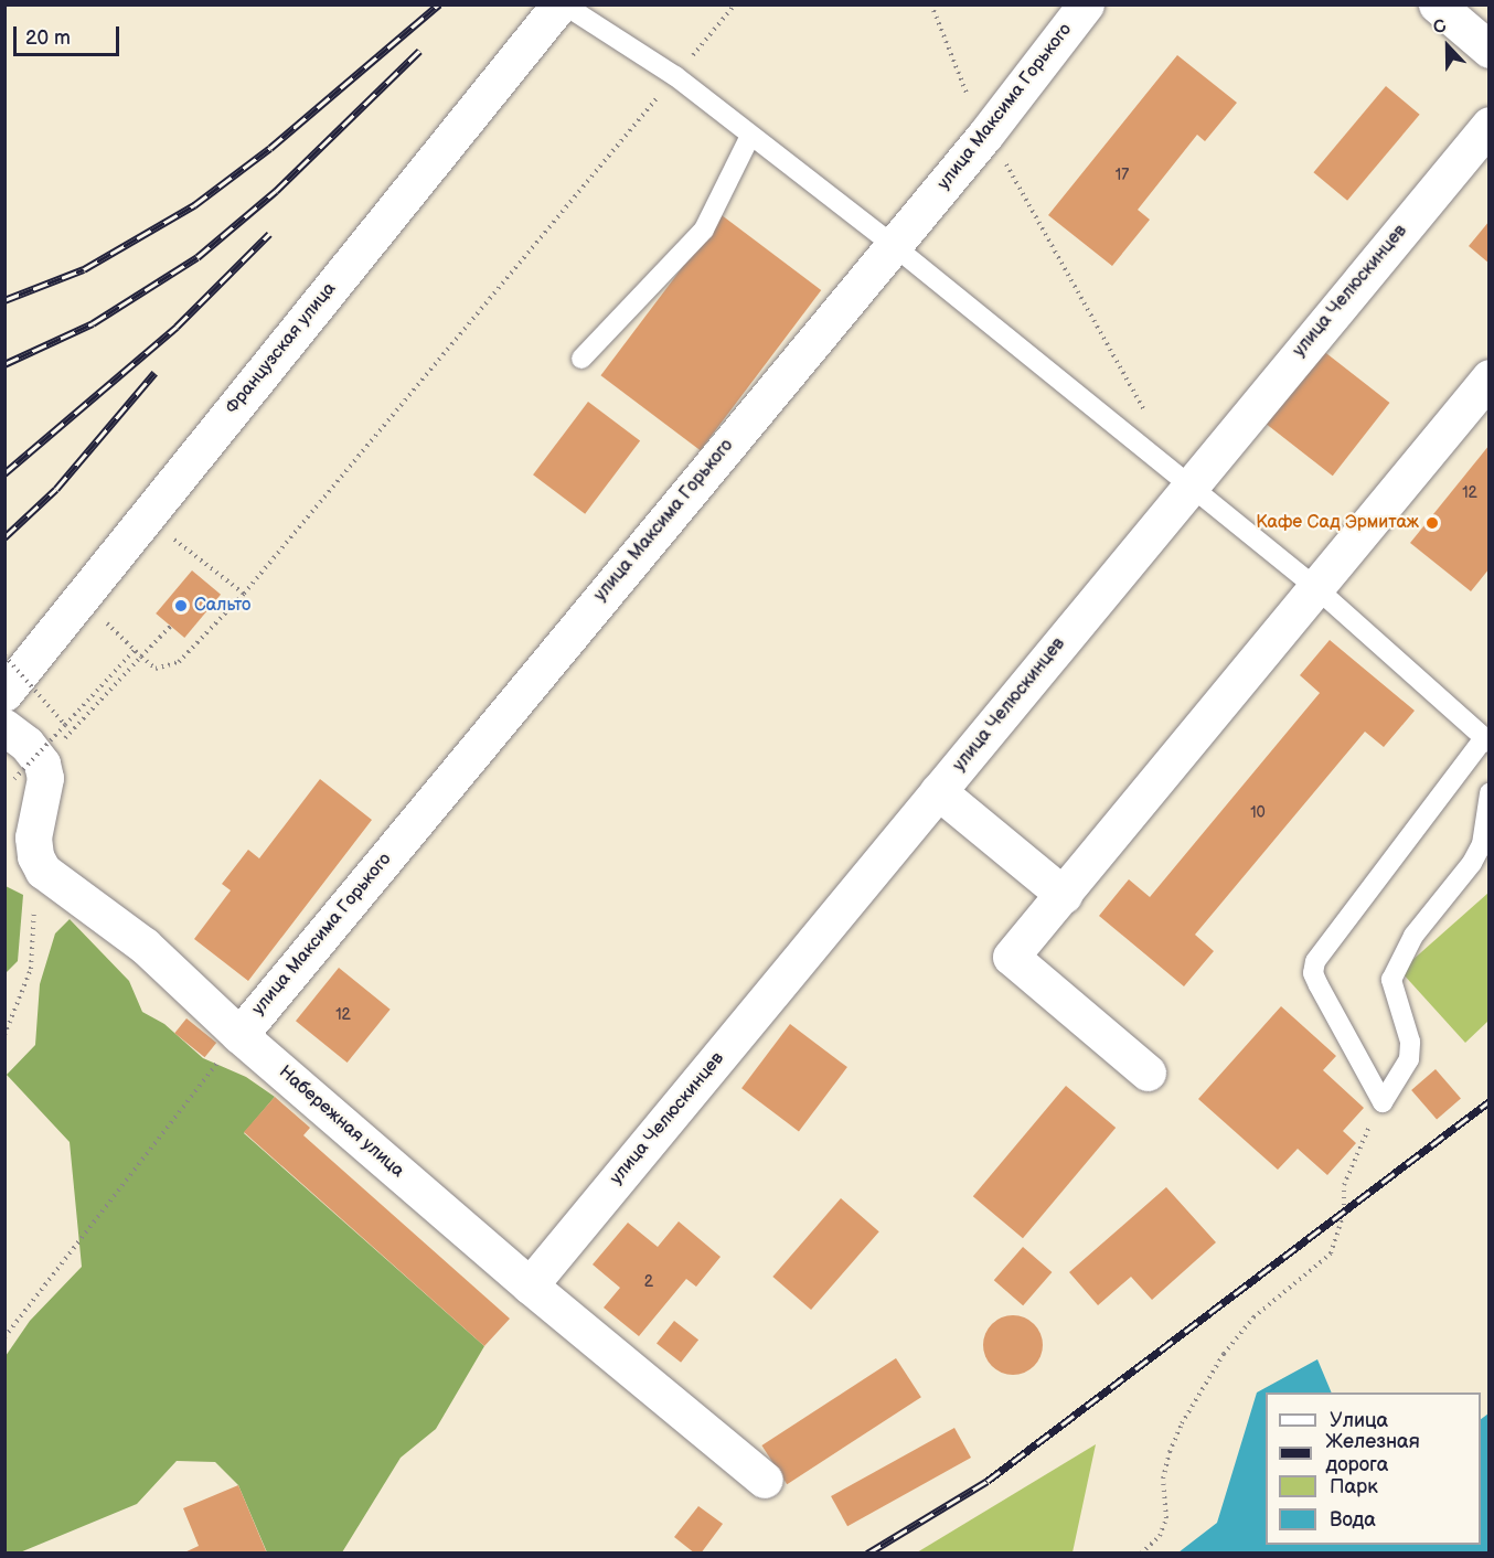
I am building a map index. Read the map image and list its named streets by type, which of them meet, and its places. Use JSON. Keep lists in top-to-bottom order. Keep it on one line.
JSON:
{"streets":{"street":["улица Максима Горького","улица Челюскинцев","Французская улица","Набережная улица"]},"crossings":[["улица Максима Горького","Набережная улица"],["улица Челюскинцев","Набережная улица"]],"places":["Кафе Сад Эрмитаж","Сальто"],"house_numbers":["17","12","10","12","2"],"legend":["Улица","Железная дорога","Парк","Вода"],"scale_bar":"20 m","north":"top"}
